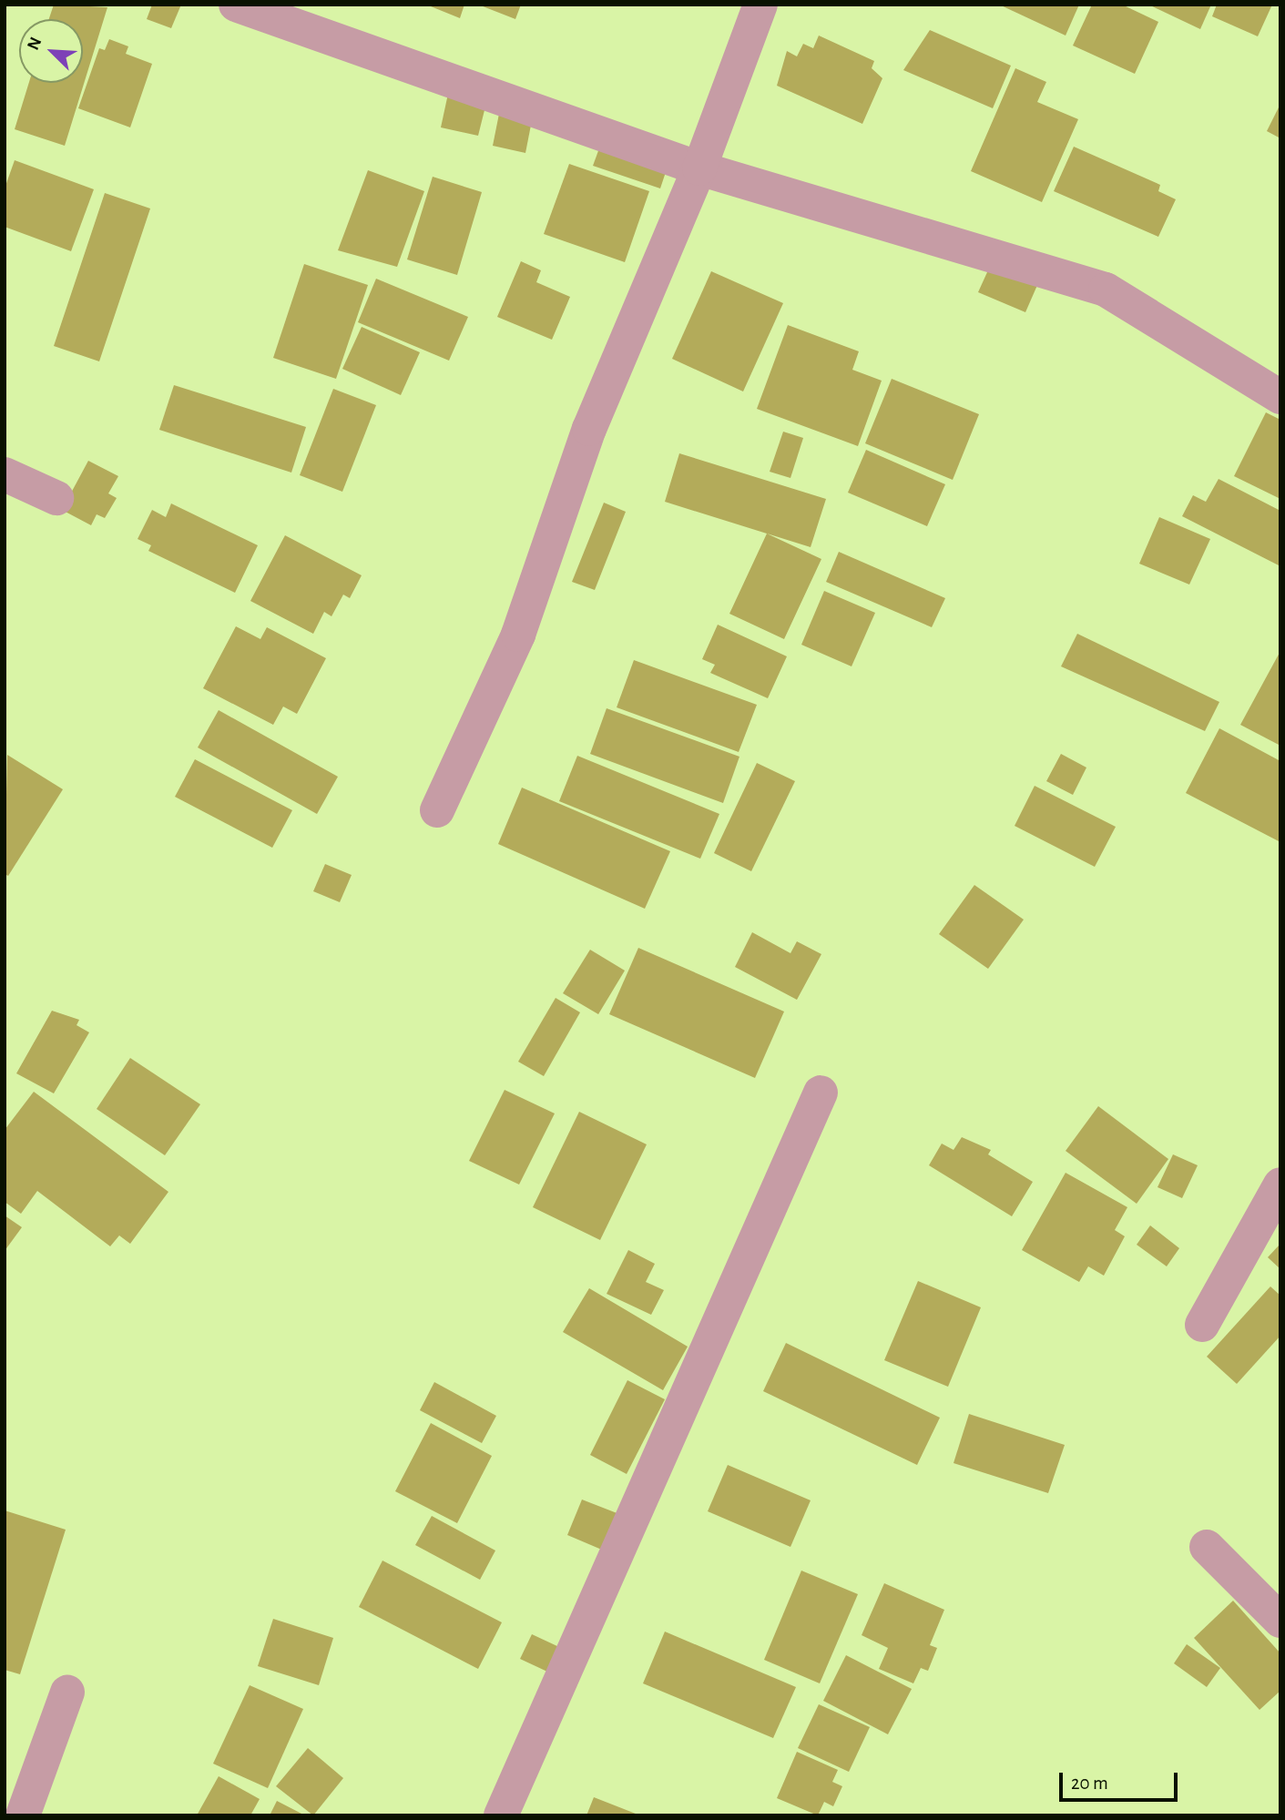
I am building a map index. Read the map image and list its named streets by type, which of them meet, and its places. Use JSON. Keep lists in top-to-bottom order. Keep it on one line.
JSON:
{"scale_bar":"20 m","north":"top left"}
